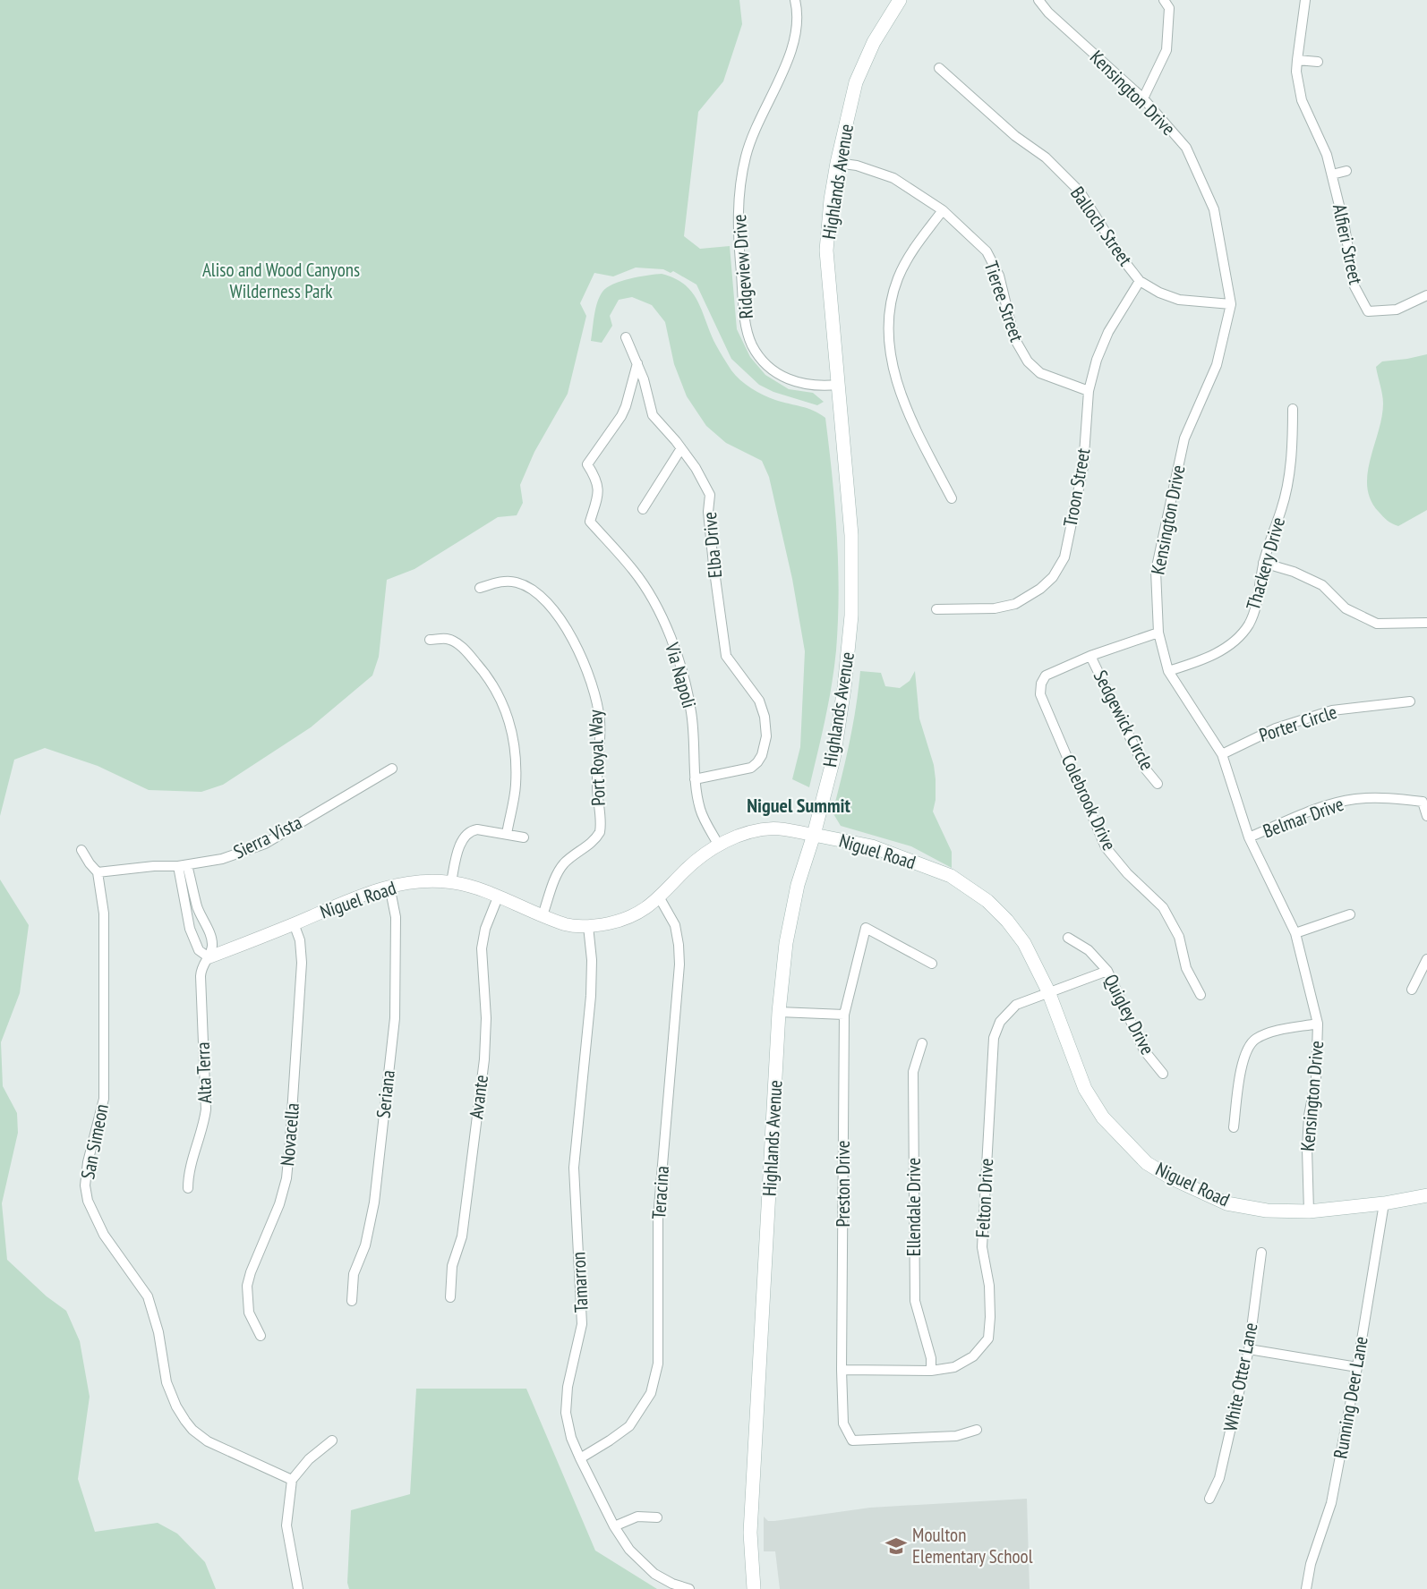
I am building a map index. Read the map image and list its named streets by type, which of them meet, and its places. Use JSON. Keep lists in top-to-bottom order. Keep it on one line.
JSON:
{"streets":{"main road":["Highlands Avenue","Niguel Road"],"street":["Kensington Drive","Balloch Street","Alfieri Street","Ridgeview Drive","Tieree Street","Troon Street","Elba Drive","Thackery Drive","Via Napoli","Sedgewick Circle","Porter Circle","Port Royal Way","Colebrook Drive","Belmar Drive","Sierra Vista","Quigley Drive","Alta Terra","Seriana","Avante","Novacella","San Simeon","Preston Drive","Teracina","Felton Drive","Ellendale Drive","Tamarron","White Otter Lane","Running Deer Lane"]},"crossings":[["Kensington Drive","Balloch Street"],["Kensington Drive","Thackery Drive"],["Kensington Drive","Porter Circle"],["Kensington Drive","Belmar Drive"],["Kensington Drive","Niguel Road"],["Highlands Avenue","Ridgeview Drive"],["Highlands Avenue","Tieree Street"],["Highlands Avenue","Niguel Road"],["Balloch Street","Troon Street"],["Tieree Street","Troon Street"],["Elba Drive","Via Napoli"],["Via Napoli","Niguel Road"],["Sedgewick Circle","Colebrook Drive"],["Port Royal Way","Niguel Road"],["Sierra Vista","Alta Terra"],["Sierra Vista","San Simeon"],["Niguel Road","Alta Terra"],["Niguel Road","Seriana"],["Niguel Road","Avante"],["Niguel Road","Novacella"],["Niguel Road","Teracina"],["Niguel Road","Felton Drive"],["Niguel Road","Tamarron"],["Niguel Road","Running Deer Lane"],["Quigley Drive","Felton Drive"],["Preston Drive","Felton Drive"],["Teracina","Tamarron"],["Felton Drive","Ellendale Drive"]],"districts":["Niguel Summit"],"parks":["Aliso and Wood Canyons Wilderness Park"],"places":{"school or university":["Moulton Elementary School"]}}
